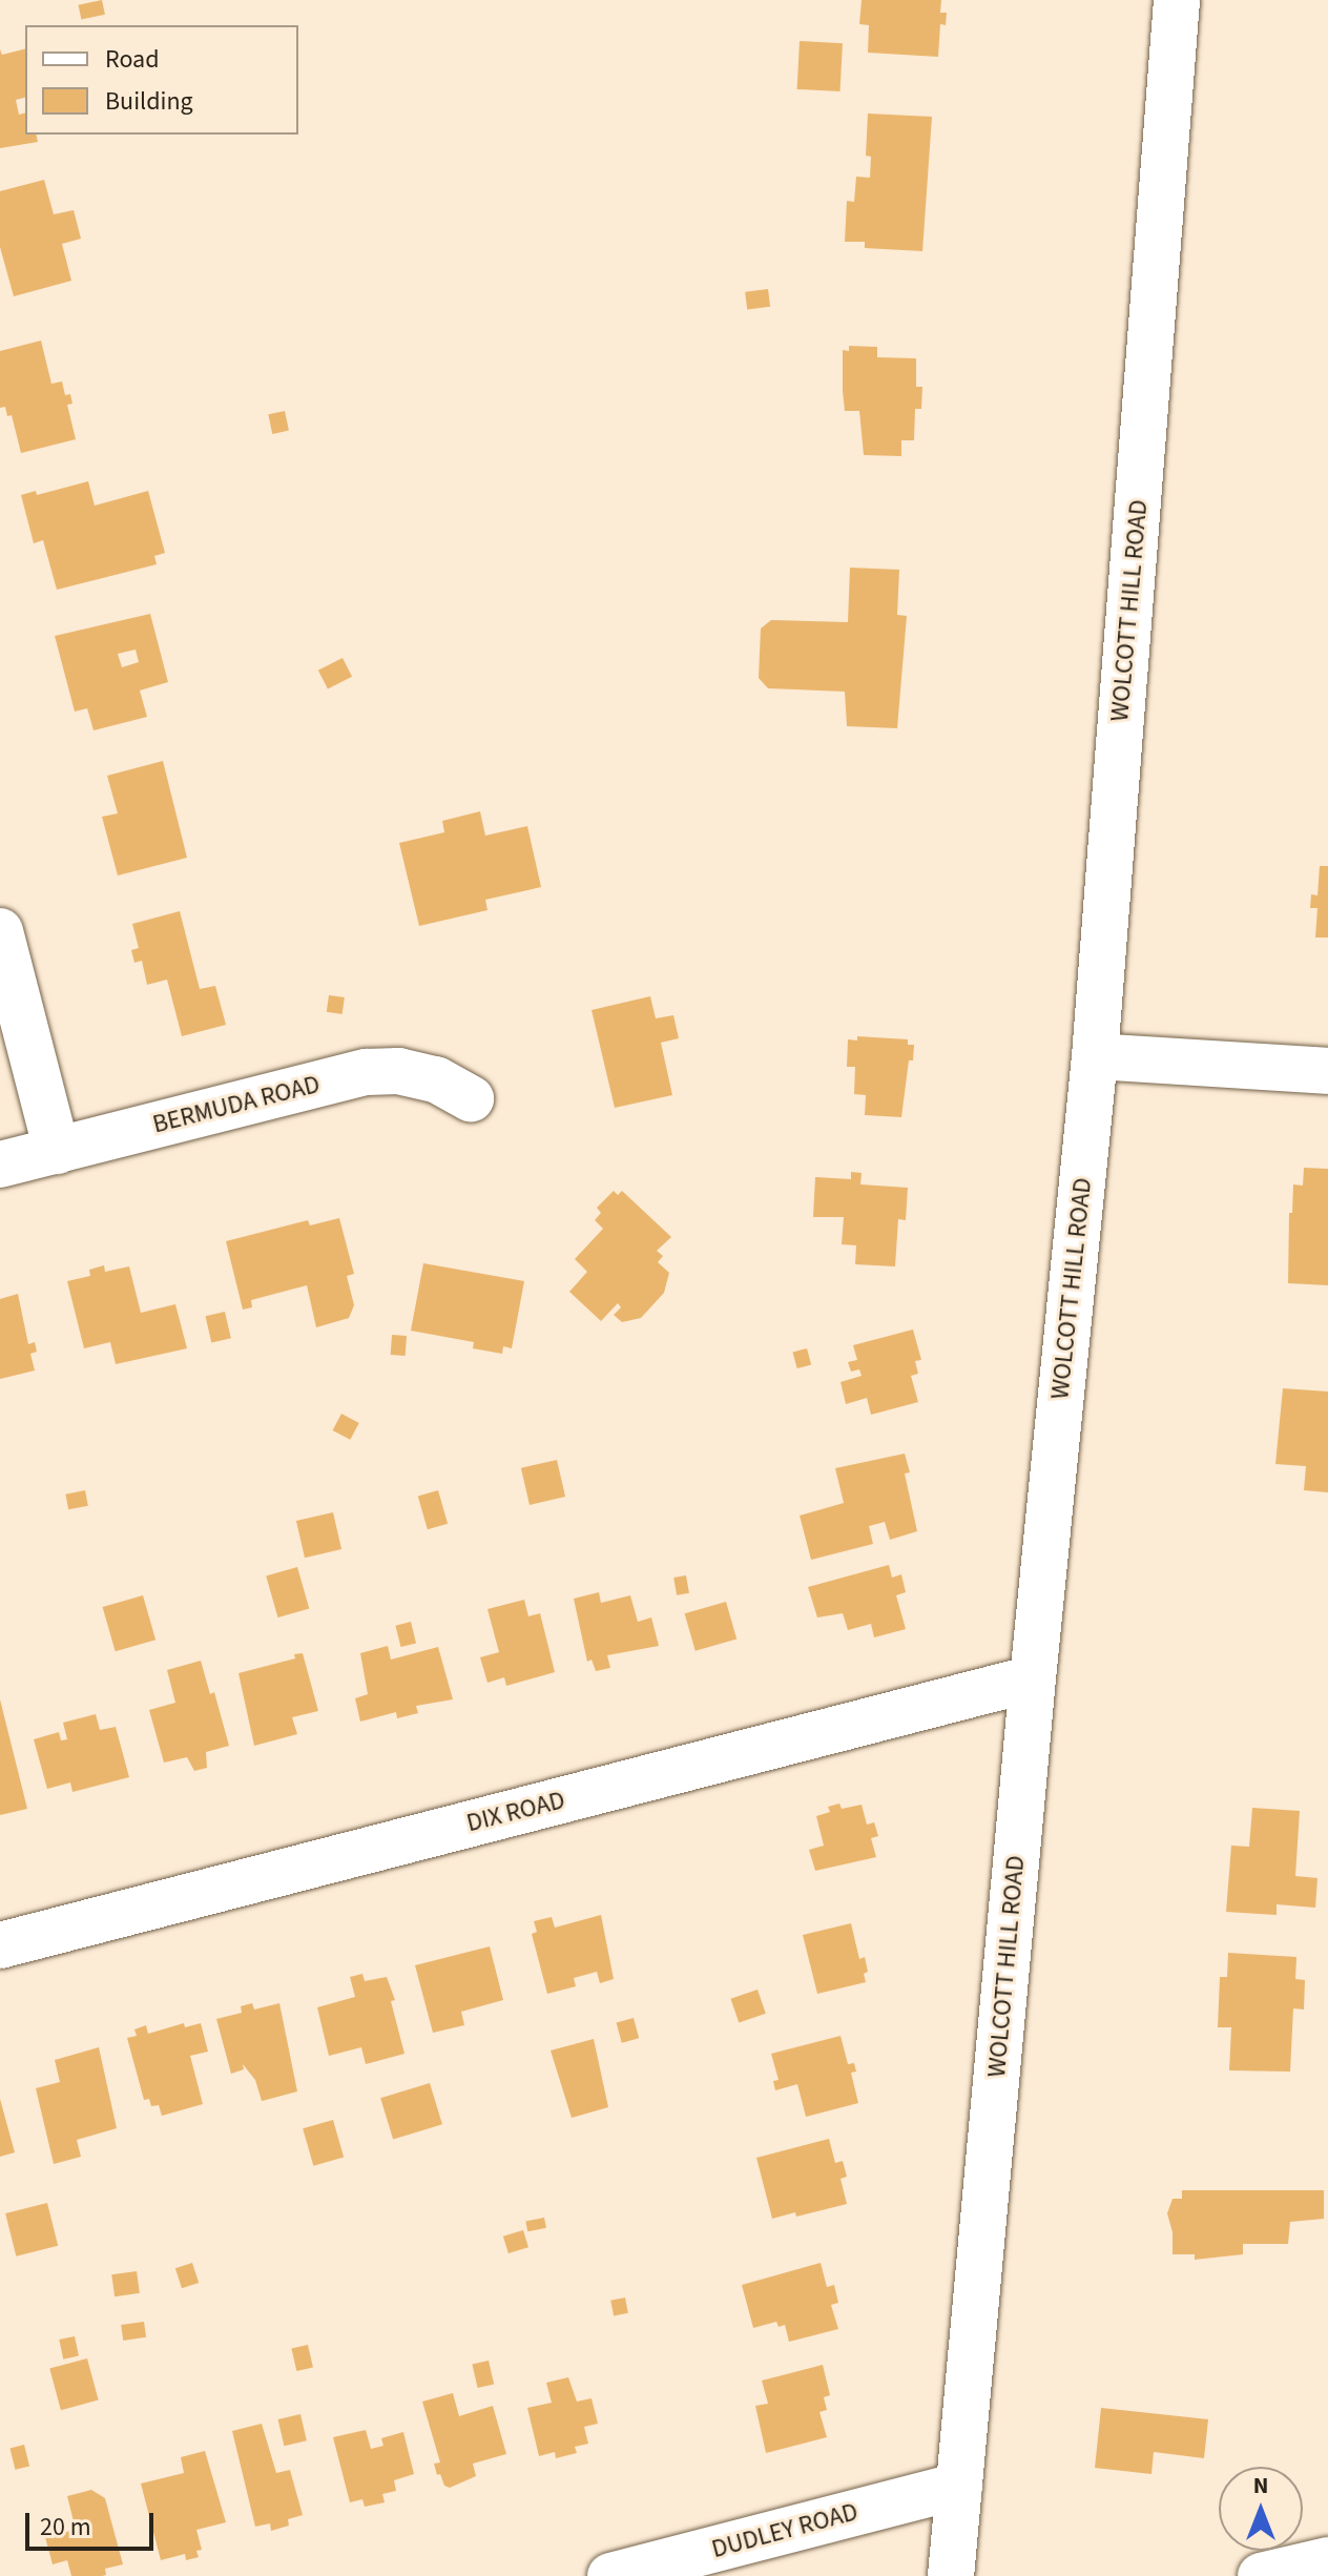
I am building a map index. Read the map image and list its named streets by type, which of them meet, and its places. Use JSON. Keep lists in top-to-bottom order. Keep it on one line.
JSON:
{"streets":{"street":["WOLCOTT HILL ROAD","BERMUDA ROAD","DIX ROAD","DUDLEY ROAD"]},"crossings":[["WOLCOTT HILL ROAD","DIX ROAD"],["WOLCOTT HILL ROAD","DUDLEY ROAD"]],"legend":["Road","Building"],"scale_bar":"20 m","north":"top"}
